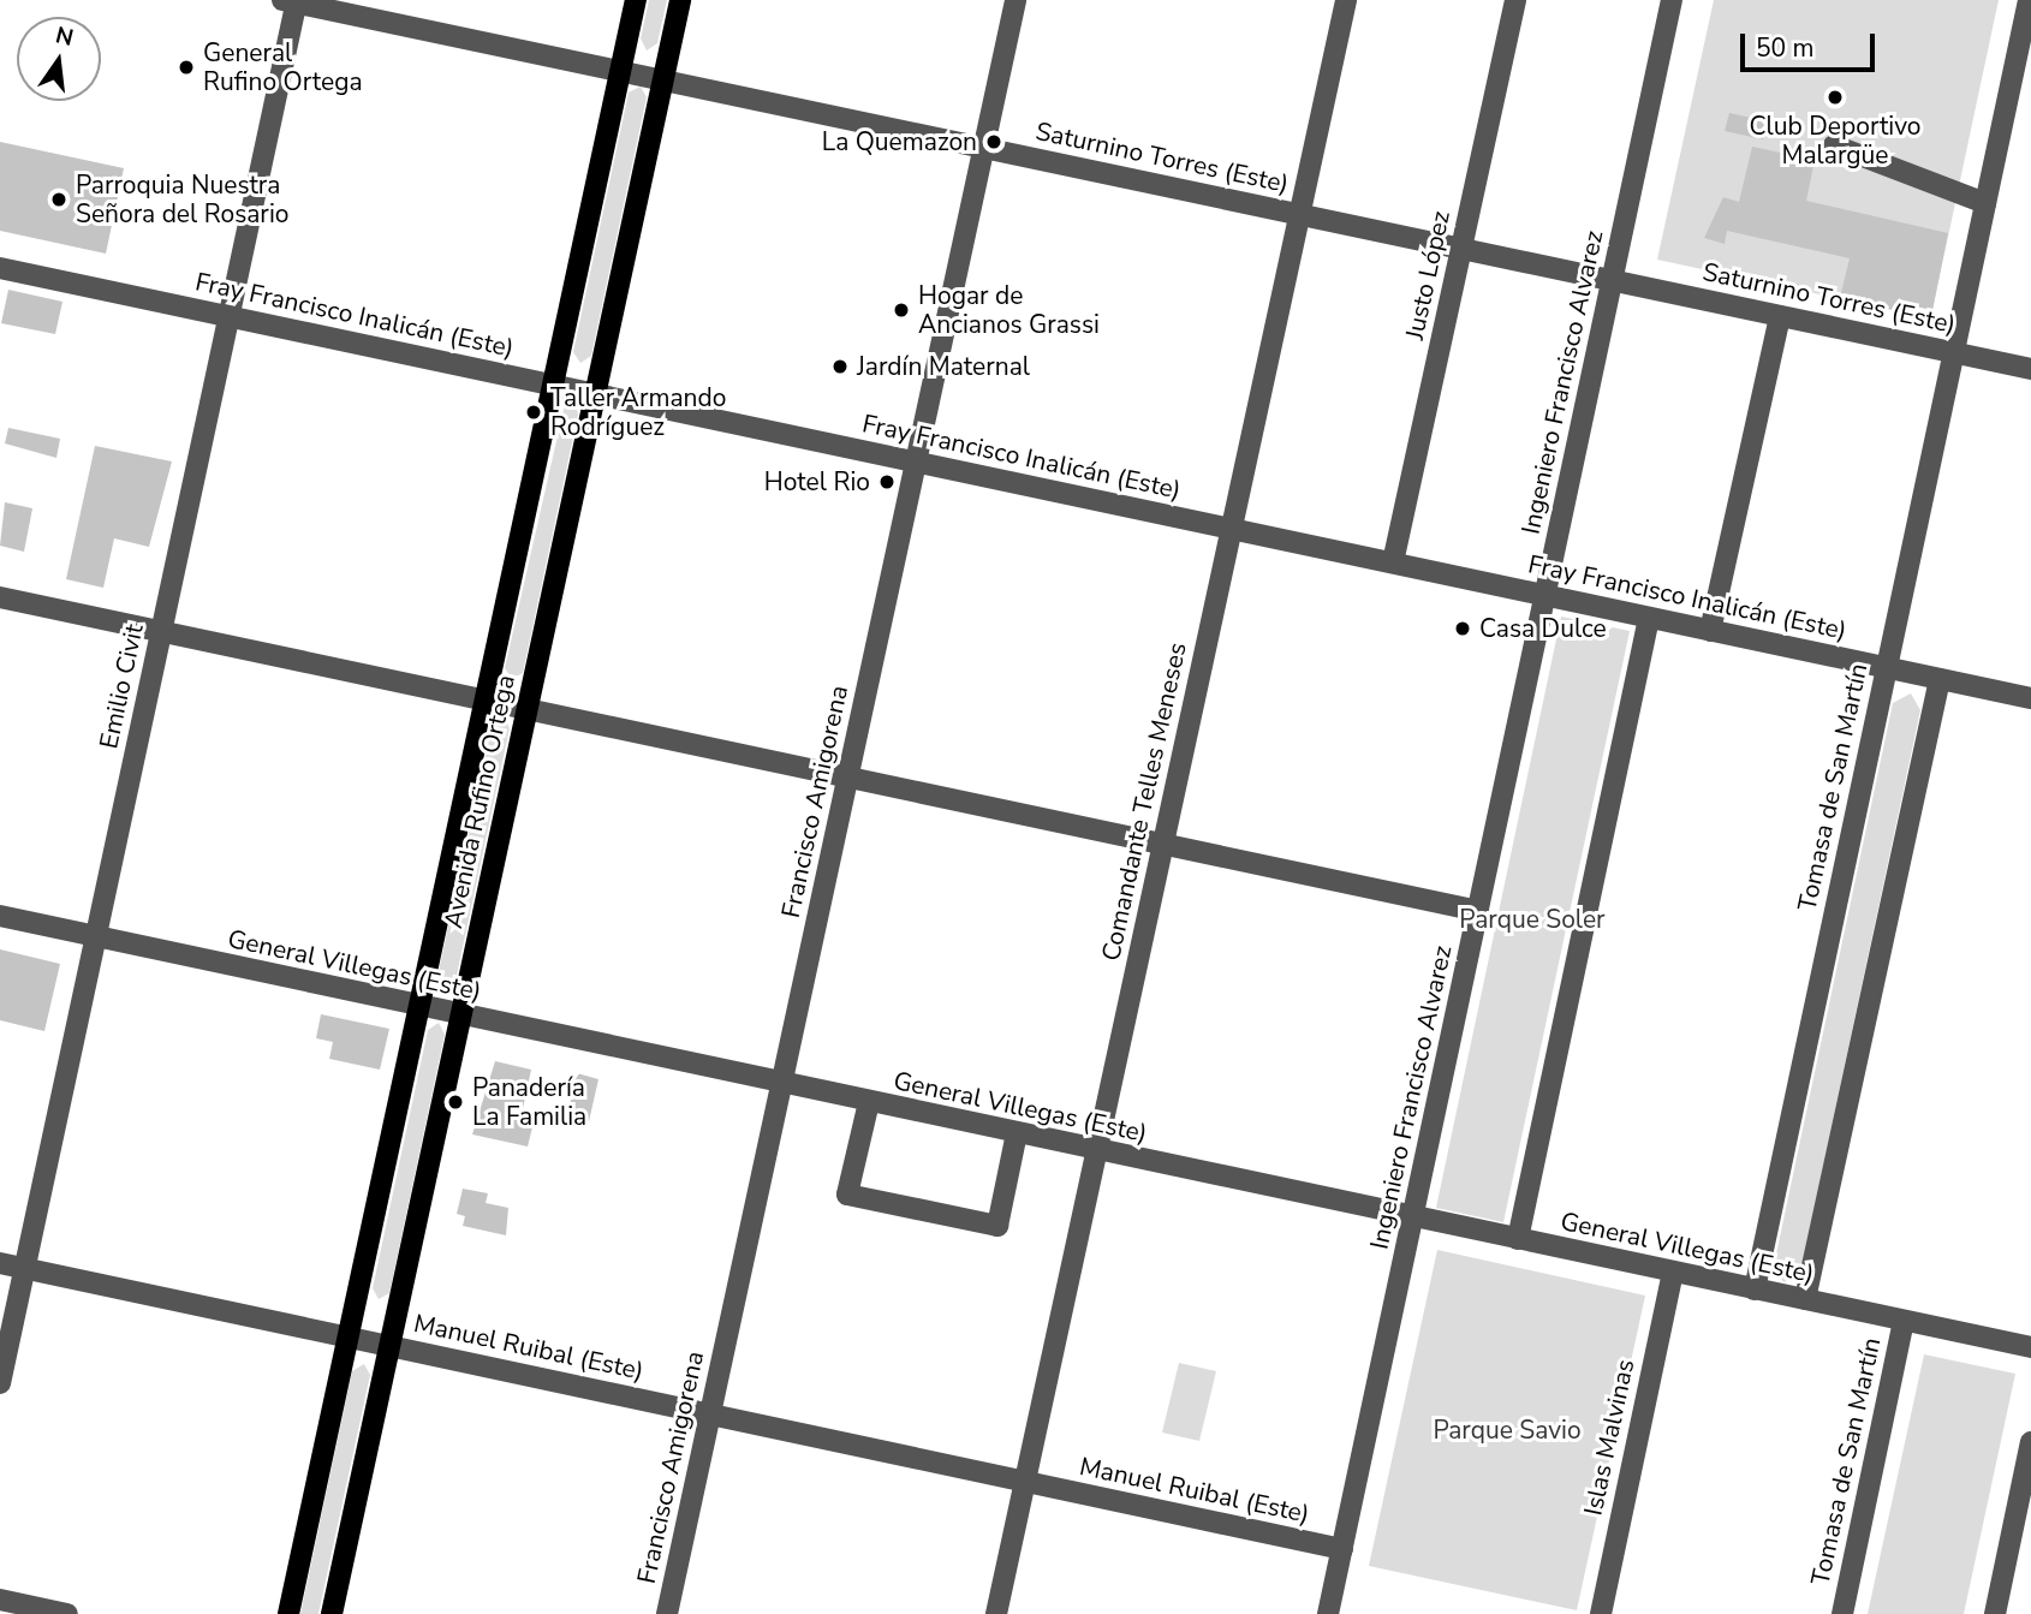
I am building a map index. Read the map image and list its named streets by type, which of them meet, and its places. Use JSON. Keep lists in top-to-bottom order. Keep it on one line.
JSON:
{"streets":{"main road":["Avenida Rufino Ortega"],"street":["Saturnino Torres (Este)","Justo López","Fray Francisco Inalicán (Este)","Ingeniero Francisco Alvarez","Emilio Civit","Tomasa de San Martín","Francisco Amigorena","Comandante Telles Meneses","General Villegas (Este)","Manuel Ruibal (Este)","Islas Malvinas"]},"crossings":[["Saturnino Torres (Este)","Justo López"],["Saturnino Torres (Este)","Ingeniero Francisco Alvarez"],["Saturnino Torres (Este)","Emilio Civit"],["Saturnino Torres (Este)","Tomasa de San Martín"],["Saturnino Torres (Este)","Avenida Rufino Ortega"],["Saturnino Torres (Este)","Francisco Amigorena"],["Saturnino Torres (Este)","Comandante Telles Meneses"],["Justo López","Fray Francisco Inalicán (Este)"],["Fray Francisco Inalicán (Este)","Ingeniero Francisco Alvarez"],["Fray Francisco Inalicán (Este)","Emilio Civit"],["Fray Francisco Inalicán (Este)","Tomasa de San Martín"],["Fray Francisco Inalicán (Este)","Avenida Rufino Ortega"],["Fray Francisco Inalicán (Este)","Francisco Amigorena"],["Fray Francisco Inalicán (Este)","Comandante Telles Meneses"],["Ingeniero Francisco Alvarez","General Villegas (Este)"],["Ingeniero Francisco Alvarez","Manuel Ruibal (Este)"],["Emilio Civit","General Villegas (Este)"],["Emilio Civit","Manuel Ruibal (Este)"],["Tomasa de San Martín","General Villegas (Este)"],["Avenida Rufino Ortega","General Villegas (Este)"],["Avenida Rufino Ortega","Manuel Ruibal (Este)"],["Francisco Amigorena","General Villegas (Este)"],["Francisco Amigorena","Manuel Ruibal (Este)"],["Comandante Telles Meneses","General Villegas (Este)"],["Comandante Telles Meneses","Manuel Ruibal (Este)"],["General Villegas (Este)","Islas Malvinas"]],"parks":["Parque Soler","Parque Savio"],"places":["General Rufino Ortega","Club Deportivo Malargüe","La Quemazon","Parroquia Nuestra Señora del Rosario","Hogar de Ancianos Grassi","Jardín Maternal","Taller Armando Rodríguez","Hotel Rio","Casa Dulce","Panadería La Familia"],"scale_bar":"50 m","north":"top"}
